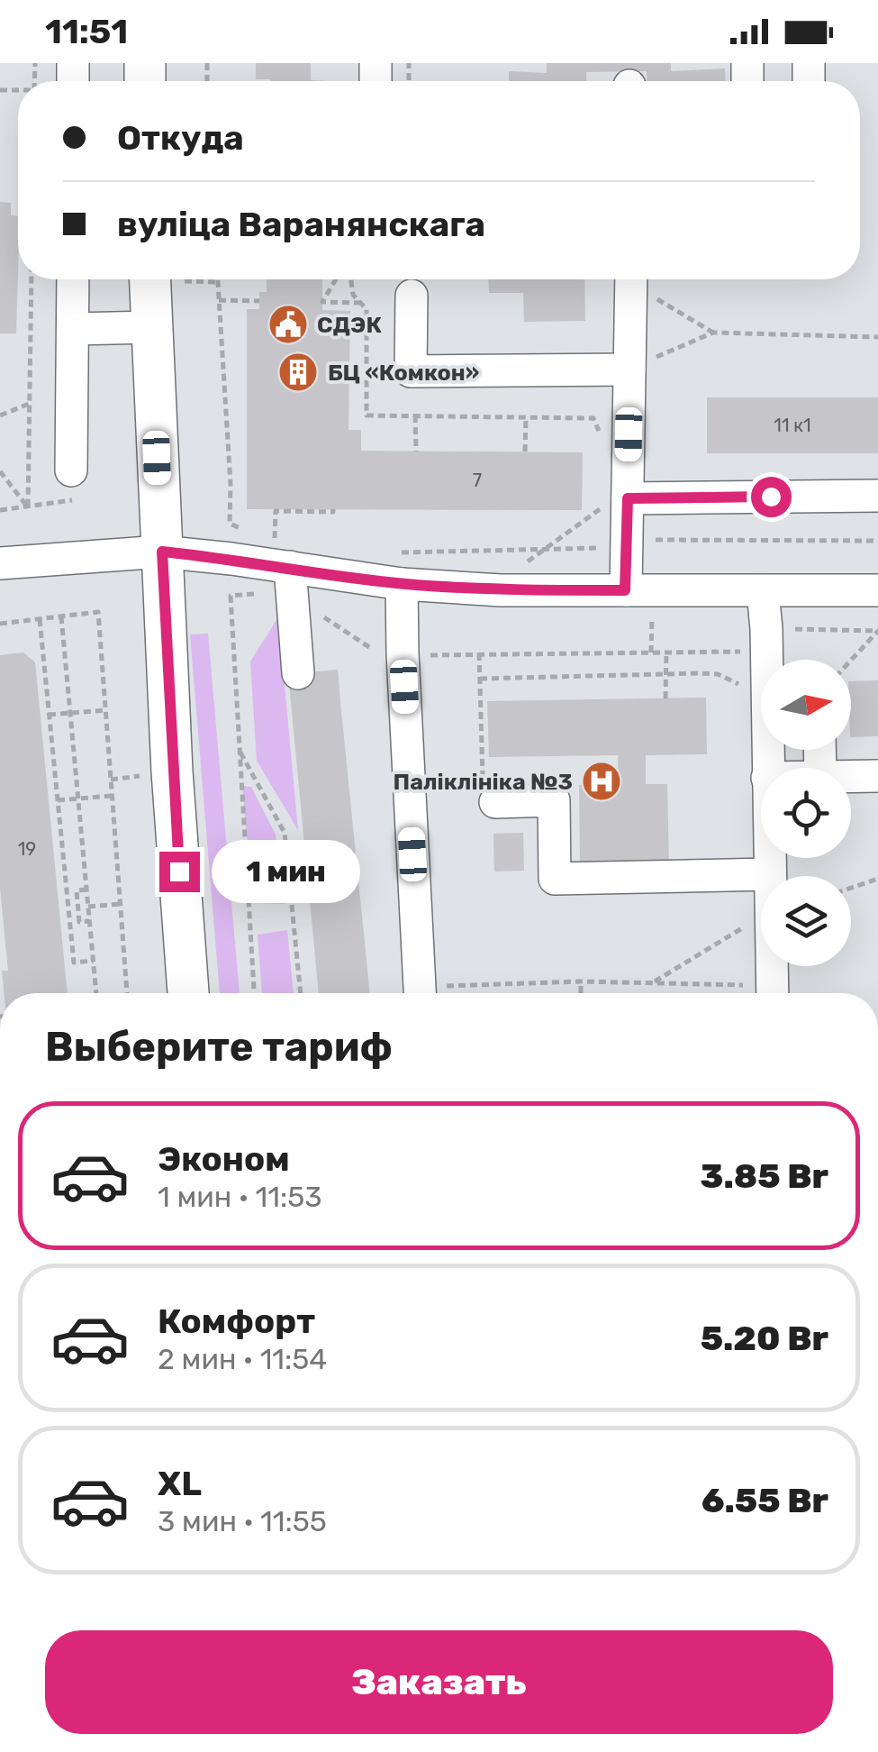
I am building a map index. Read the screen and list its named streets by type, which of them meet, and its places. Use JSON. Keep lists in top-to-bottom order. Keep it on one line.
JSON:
{"places":{"public building":["СДЭК"],"building":["БЦ «Комкон»"],"hospital":["Паліклініка №3"]},"house_numbers":["11 к1","7","19"],"north":"right","page":{"status":"11:51","banner":["Откуда","вуліца Варанянскага"],"bubble":"1 мин","heading":"Выберите тариф","list":[{"name":"Эконом","note":"1 мин · 11:53","value":"3.85 Br"},{"name":"Комфорт","note":"2 мин · 11:54","value":"5.20 Br"},{"name":"XL","note":"3 мин · 11:55","value":"6.55 Br"}],"buttons":"Заказать"}}
